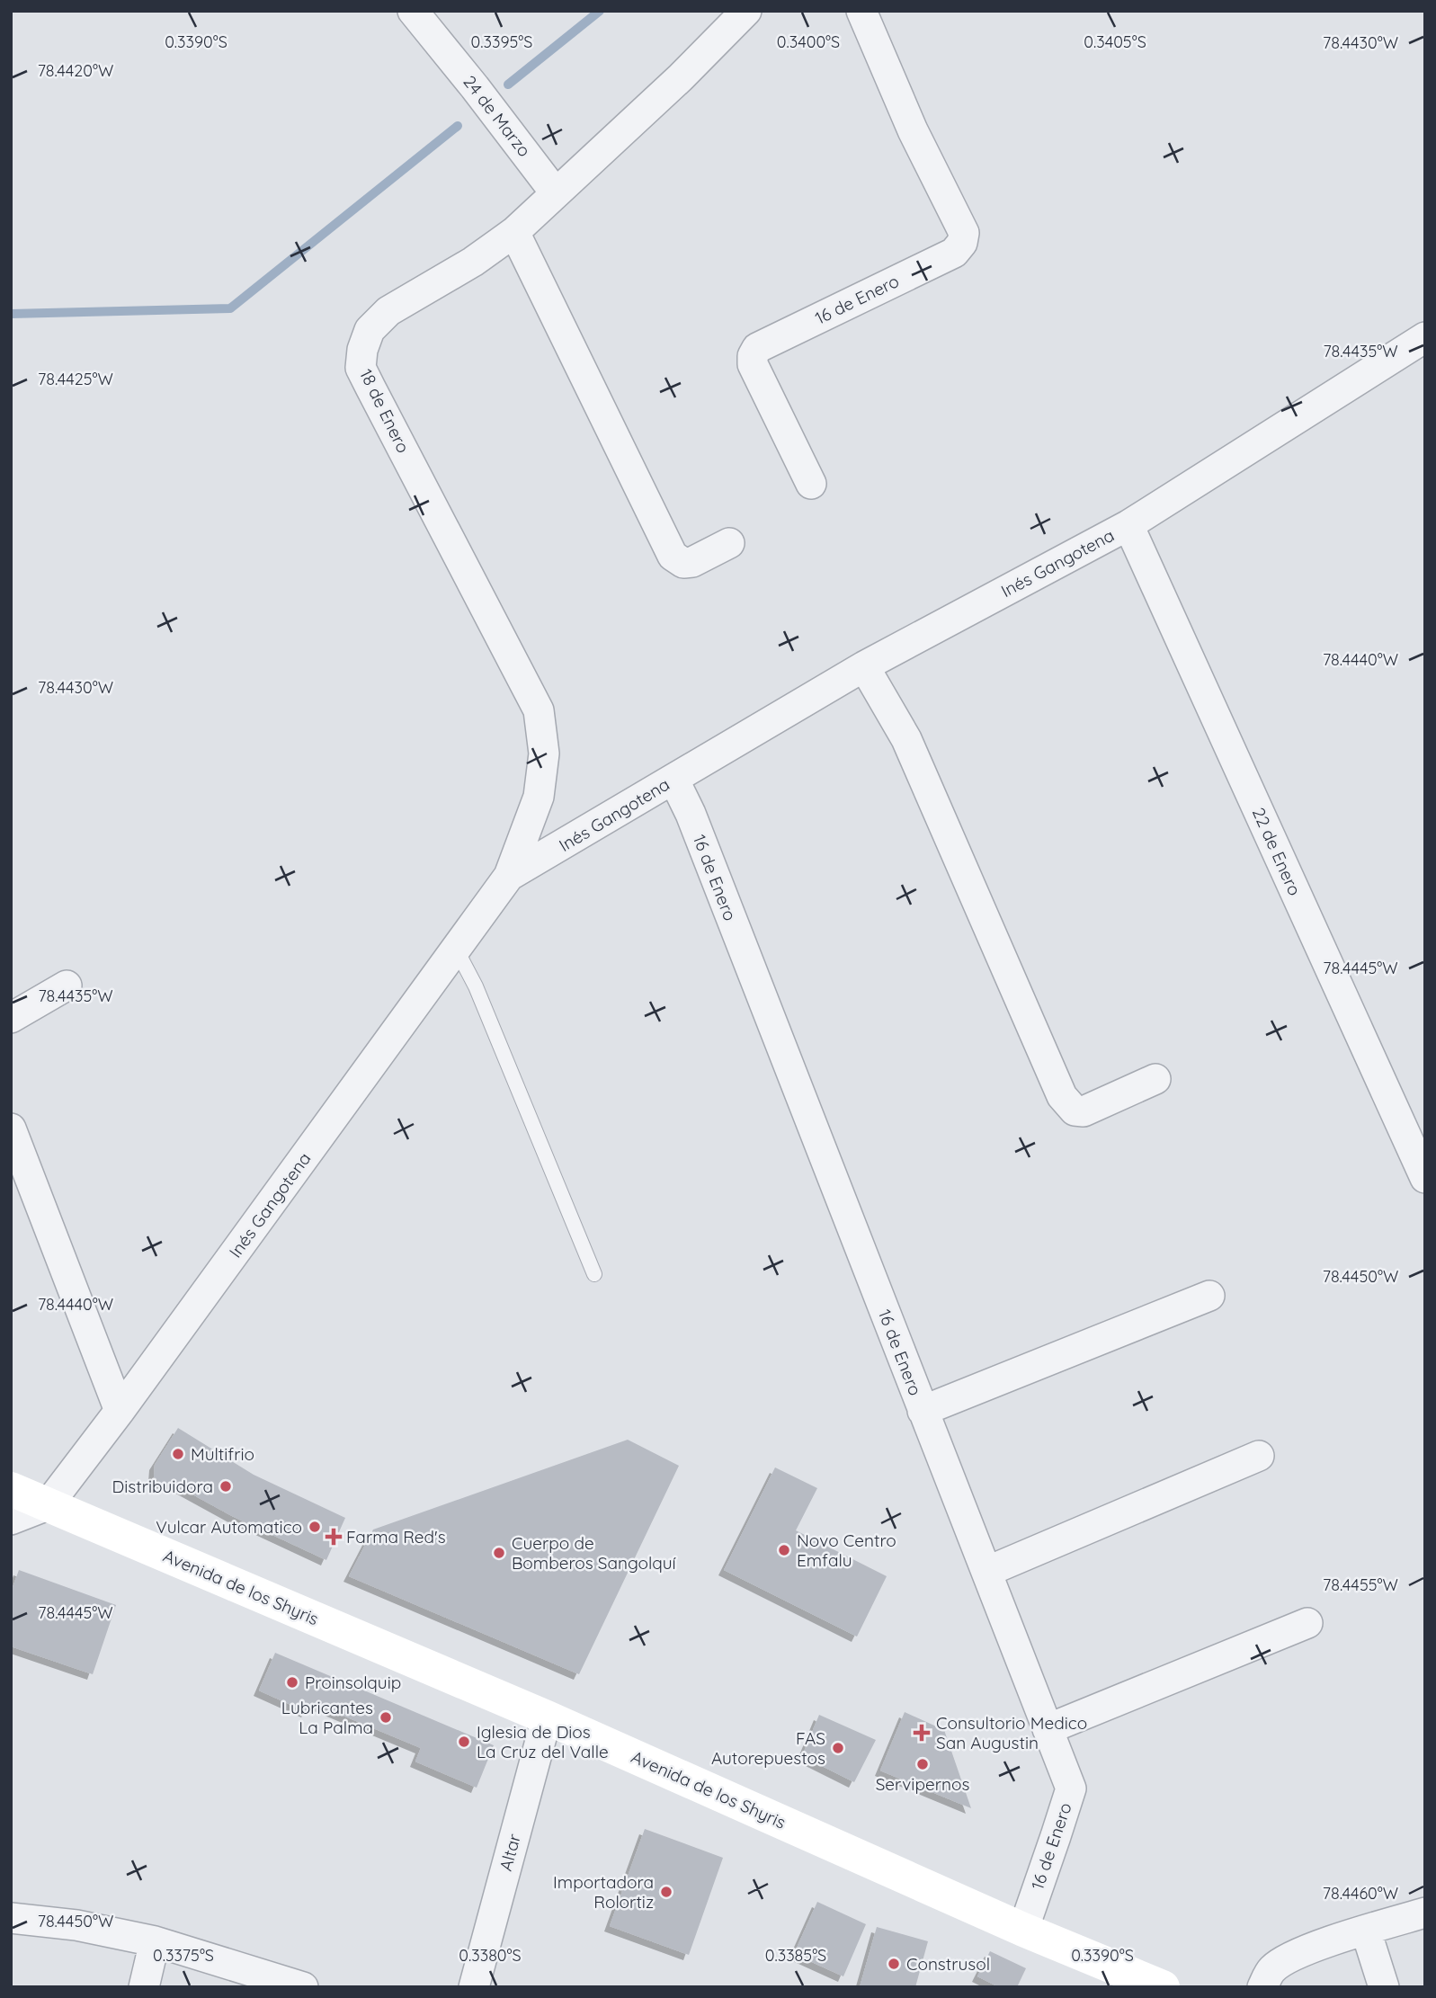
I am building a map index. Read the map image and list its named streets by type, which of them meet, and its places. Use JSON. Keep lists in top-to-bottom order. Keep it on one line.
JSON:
{"streets":{"main road":["Avenida de los Shyris"],"street":["24 de Marzo","16 de Enero","18 de Enero","Inés Gangotena","22 de Enero","Altar"]},"crossings":[["24 de Marzo","18 de Enero"],["16 de Enero","Inés Gangotena"],["16 de Enero","Avenida de los Shyris"],["18 de Enero","Inés Gangotena"],["Inés Gangotena","22 de Enero"],["Inés Gangotena","Avenida de los Shyris"],["Avenida de los Shyris","Altar"]],"places":{"other":["Multifrio","Distribuidora","Vulcar Automatico","Novo Centro Emfalu","Cuerpo de Bomberos Sangolquí","Proinsolquip","Lubricantes La Palma","Iglesia de Dios La Cruz del Valle","FAS Autorepuestos","Servipernos","Importadora Rolortiz","Construsol"],"health":["Farma Red's","Consultorio Medico San Augustin"]},"coordinates":["0.3390°S","0.3395°S","0.3400°S","0.3405°S","78.4430°W","78.4420°W","78.4435°W","78.4425°W","78.4440°W","78.4445°W","78.4450°W","78.4455°W","78.4460°W","0.3375°S","0.3380°S","0.3385°S"]}
